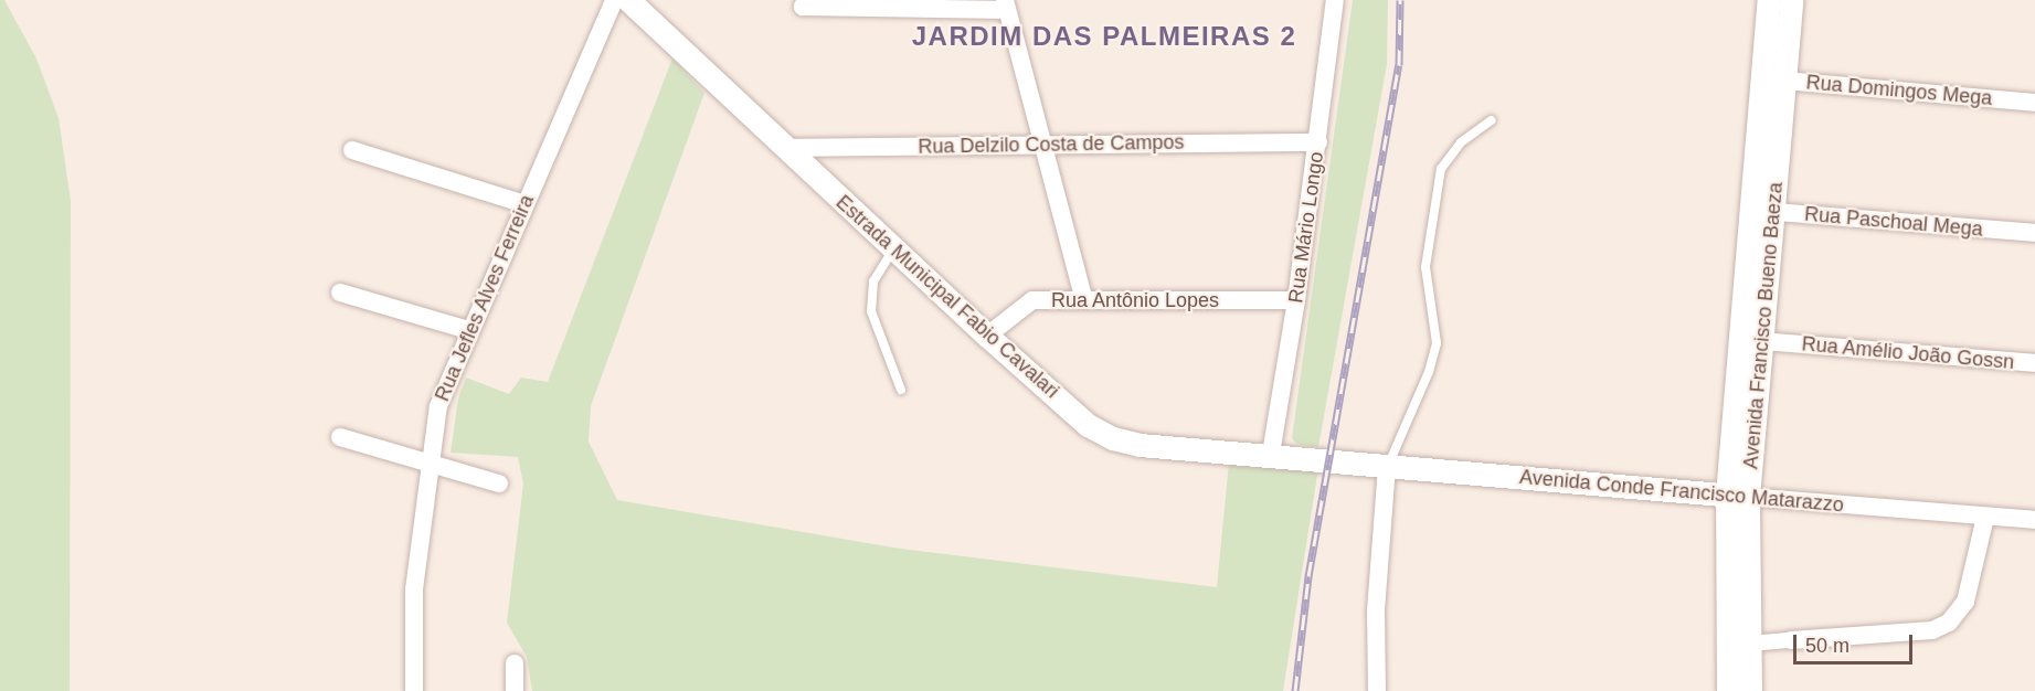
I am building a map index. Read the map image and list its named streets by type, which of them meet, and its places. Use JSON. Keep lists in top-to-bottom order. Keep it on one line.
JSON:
{"streets":{"street":["Rua Domingos Mega","Rua Delzilo Costa de Campos","Rua Paschoal Mega","Rua Mário Longo","Estrada Municipal Fabio Cavalari","Rua Jefles Alves Ferreira","Rua Antônio Lopes","Avenida Francisco Bueno Baeza","Rua Amélio João Gossn","Avenida Conde Francisco Matarazzo"]},"crossings":[["Rua Domingos Mega","Avenida Francisco Bueno Baeza"],["Rua Delzilo Costa de Campos","Rua Mário Longo"],["Rua Delzilo Costa de Campos","Estrada Municipal Fabio Cavalari"],["Rua Paschoal Mega","Avenida Francisco Bueno Baeza"],["Rua Mário Longo","Estrada Municipal Fabio Cavalari"],["Rua Mário Longo","Rua Antônio Lopes"],["Estrada Municipal Fabio Cavalari","Rua Antônio Lopes"],["Estrada Municipal Fabio Cavalari","Avenida Conde Francisco Matarazzo"],["Avenida Francisco Bueno Baeza","Rua Amélio João Gossn"],["Avenida Francisco Bueno Baeza","Avenida Conde Francisco Matarazzo"]],"districts":["JARDIM DAS PALMEIRAS 2"],"scale_bar":"50 m"}
